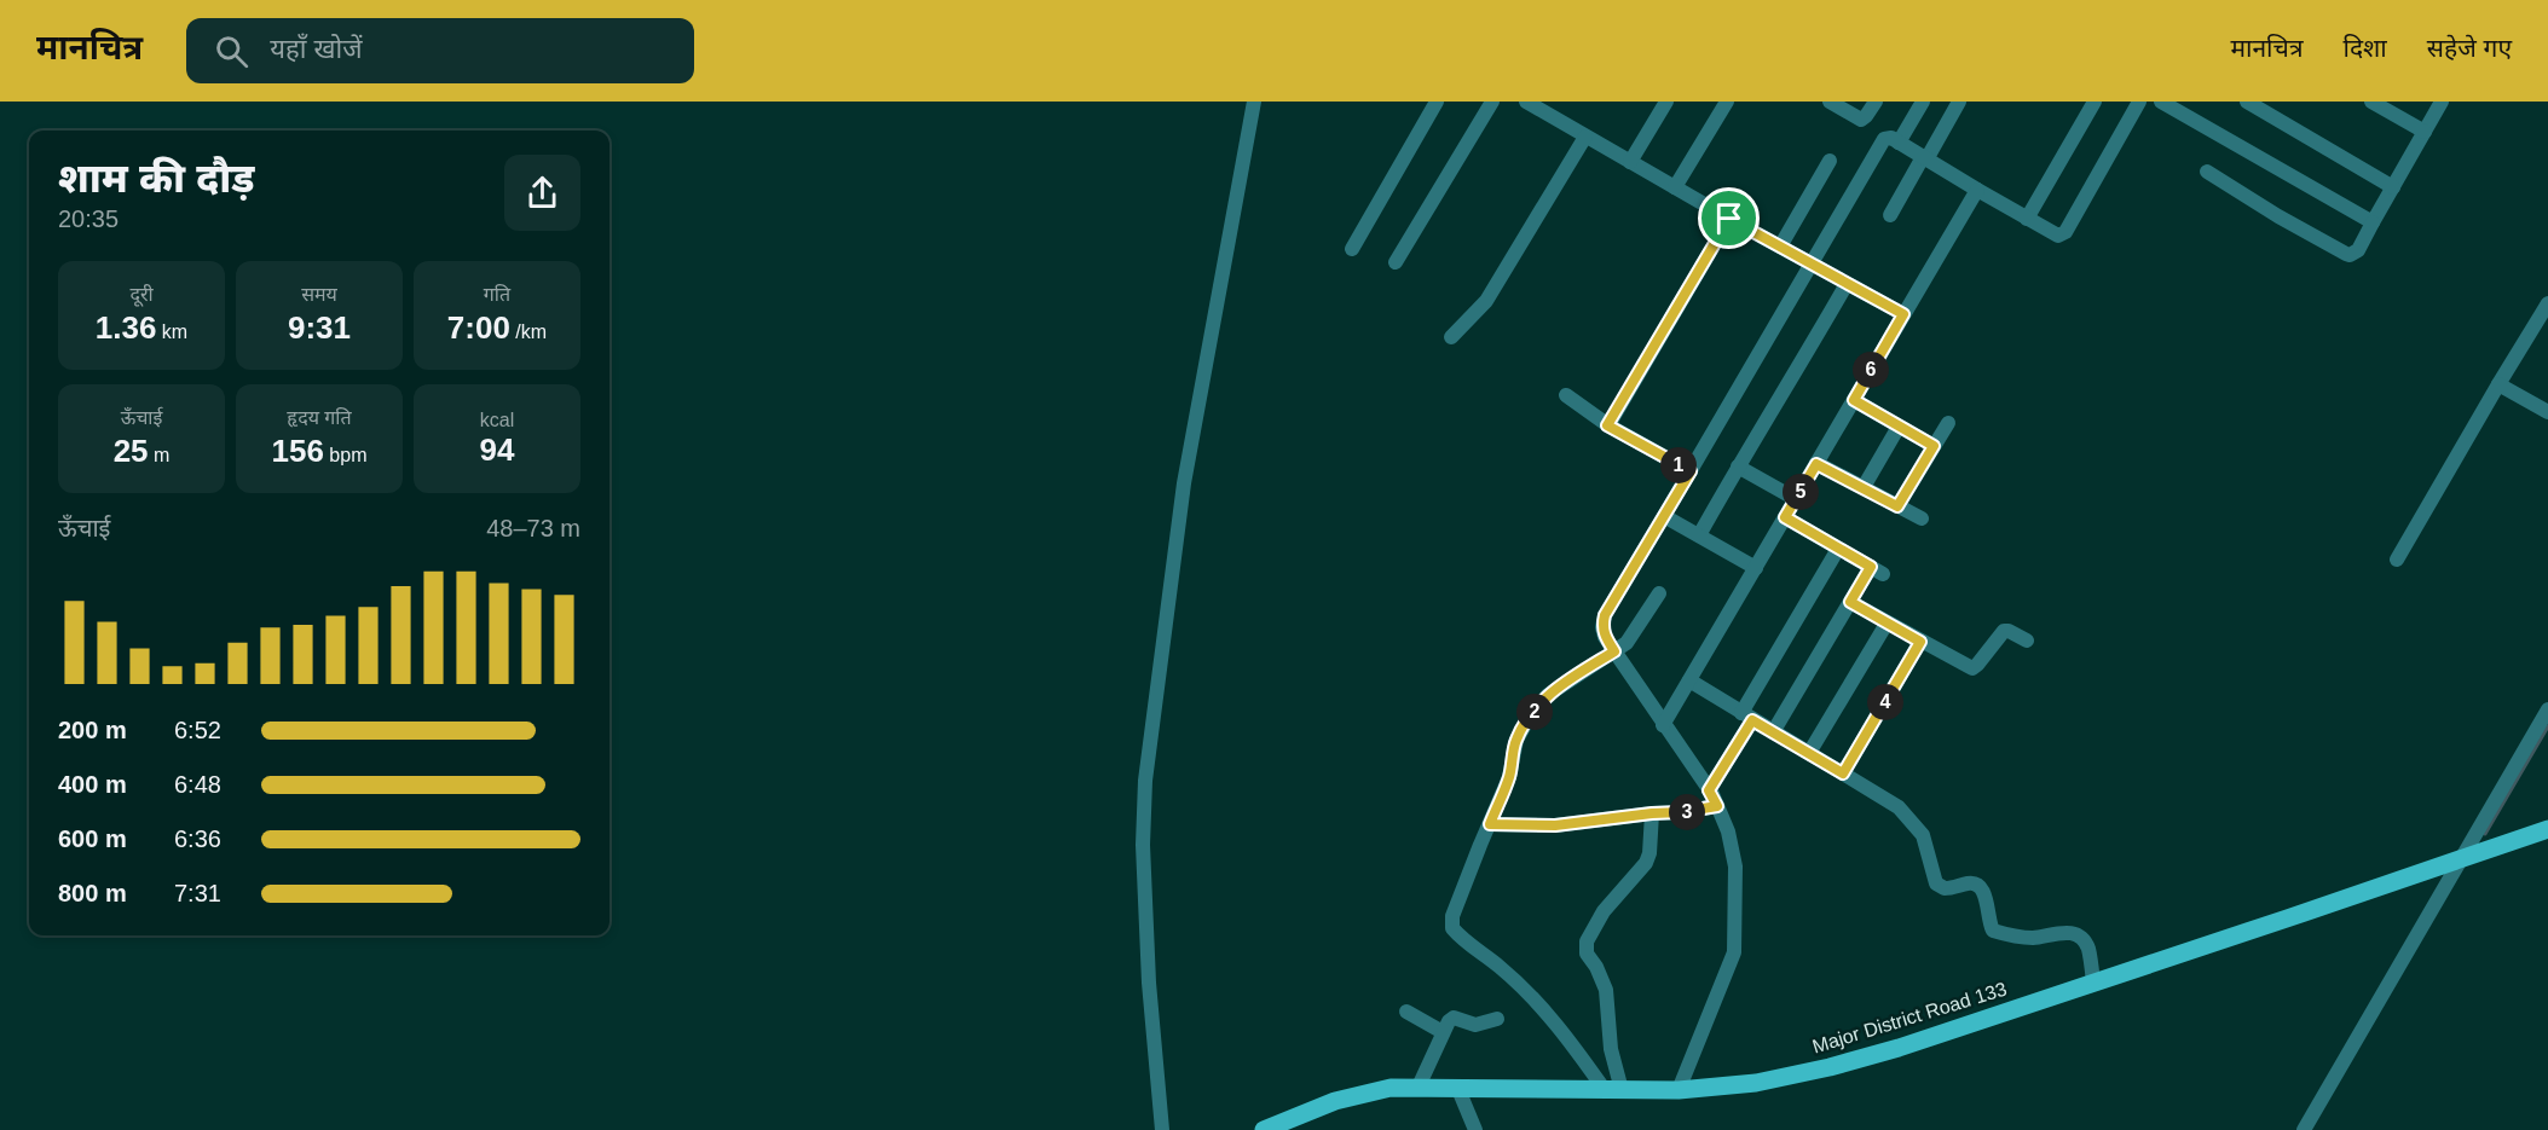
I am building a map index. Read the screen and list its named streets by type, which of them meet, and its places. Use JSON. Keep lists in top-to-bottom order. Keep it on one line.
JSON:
{"streets":{"main road":["Major District Road 133"]},"page":{"header":"मानचित्र","search":"यहाँ खोजें","nav":["मानचित्र","दिशा","सहेजे गए"],"heading":["शाम की दौड़","20:35"],"stats":[["दूरी","1.36 km"],["समय","9:31"],["गति","7:00 /km"],["ऊँचाई","25 m"],["हृदय गति","156 bpm"],["kcal","94"]],"pins":["6","1","5","4","2","3"],"chart":["ऊँचाई","48–73 m"],"list":[{"name":"200 m","note":"6:52"},{"name":"400 m","note":"6:48"},{"name":"600 m","note":"6:36"},{"name":"800 m","note":"7:31"}]}}
